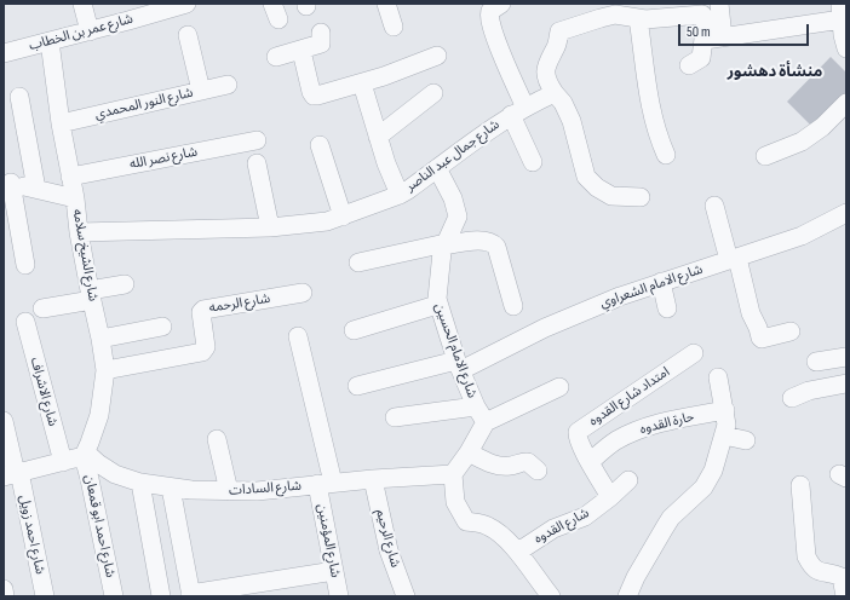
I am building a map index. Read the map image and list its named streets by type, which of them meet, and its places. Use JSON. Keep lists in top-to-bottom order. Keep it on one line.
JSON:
{"streets":{"street":["شارع عمر بن الخطاب","شارع النور المحمدي","شارع جمال عبد الناصر","شارع نصر الله","شارع الشيخ سلامه","شارع الامام الشعراوي","شارع الرحمه","شارع الامام الحسين","شارع الاشراف","امتداد شارع القدوه","حارة القدوه","شارع السادات","شارع احمد ابو قمعان","شارع القدوه","شارع احمد زويل","شارع الرحيم","شارع المؤمنين"]},"crossings":[["شارع عمر بن الخطاب","شارع الشيخ سلامه"],["شارع النور المحمدي","شارع الشيخ سلامه"],["شارع جمال عبد الناصر","شارع الشيخ سلامه"],["شارع جمال عبد الناصر","شارع الامام الحسين"],["شارع نصر الله","شارع الشيخ سلامه"],["شارع الشيخ سلامه","شارع الرحمه"],["شارع الشيخ سلامه","شارع الاشراف"],["شارع الشيخ سلامه","شارع السادات"],["شارع الشيخ سلامه","شارع احمد ابو قمعان"],["شارع الامام الشعراوي","شارع الامام الحسين"],["شارع الاشراف","شارع السادات"],["شارع الاشراف","شارع احمد ابو قمعان"],["امتداد شارع القدوه","حارة القدوه"],["امتداد شارع القدوه","شارع القدوه"],["شارع السادات","شارع احمد ابو قمعان"],["شارع السادات","شارع الرحيم"],["شارع السادات","شارع المؤمنين"]],"districts":["منشأة دهشور"],"scale_bar":"50 m"}
